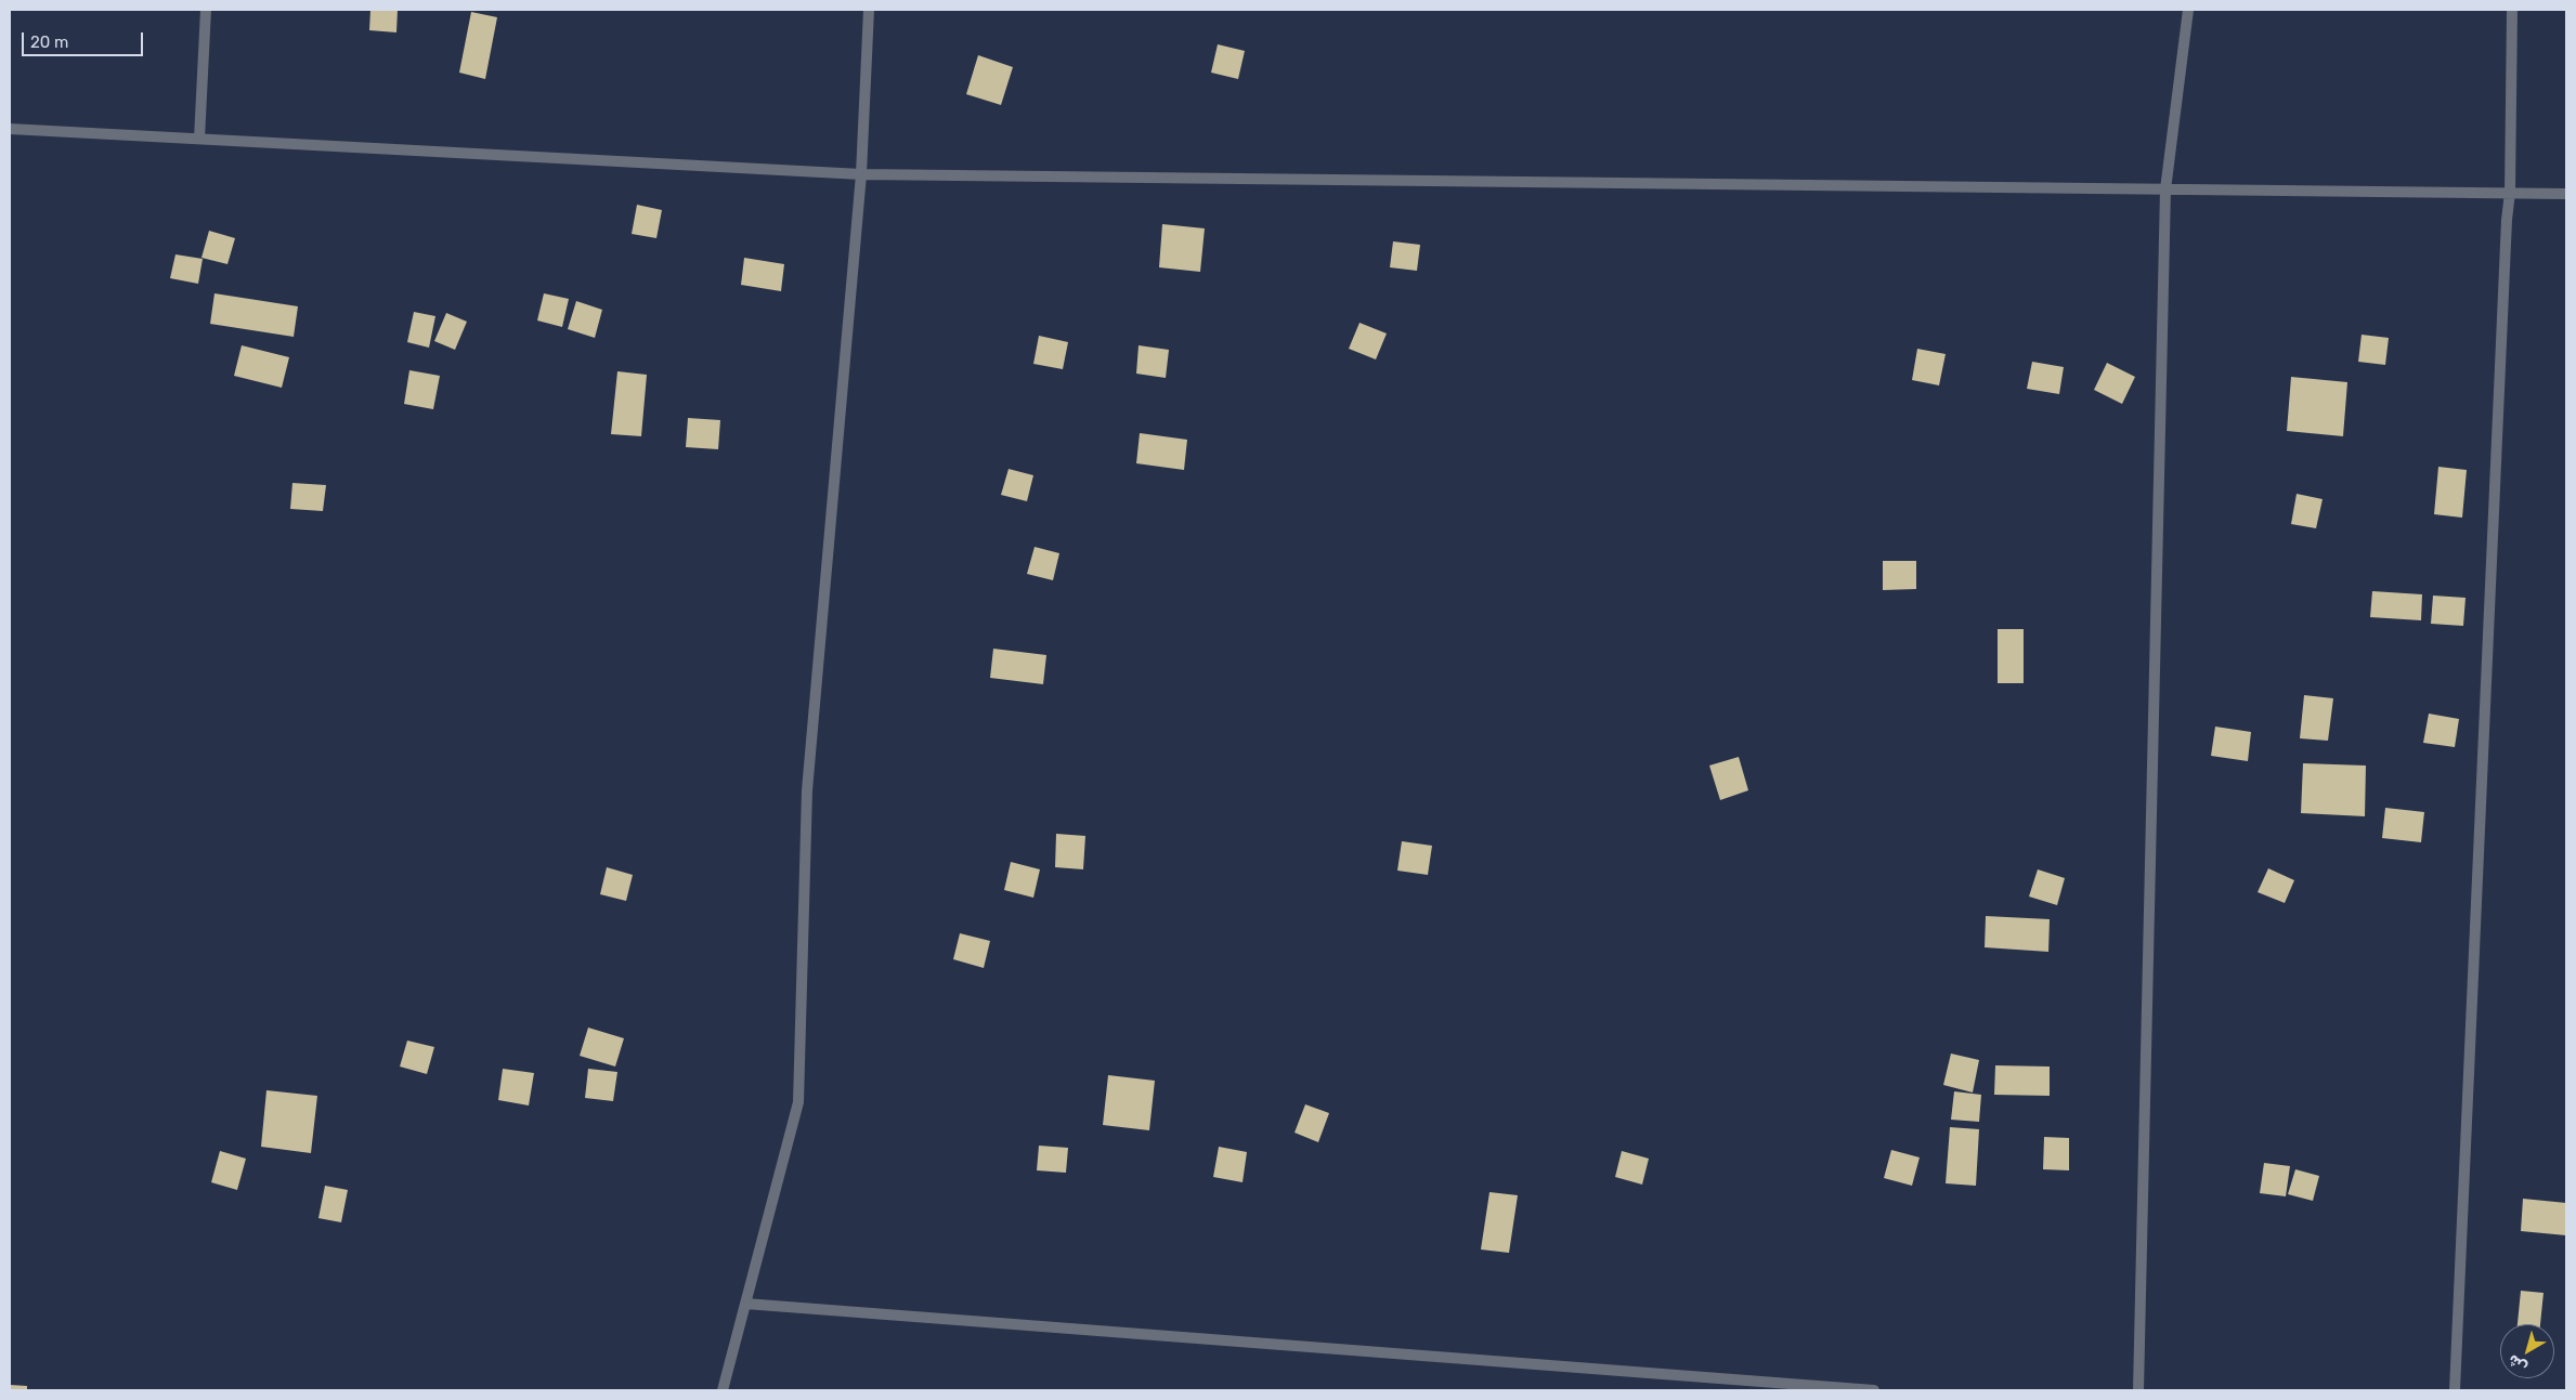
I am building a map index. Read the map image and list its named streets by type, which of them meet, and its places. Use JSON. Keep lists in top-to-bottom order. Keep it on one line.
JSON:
{"scale_bar":"20 m","north":"bottom left"}
